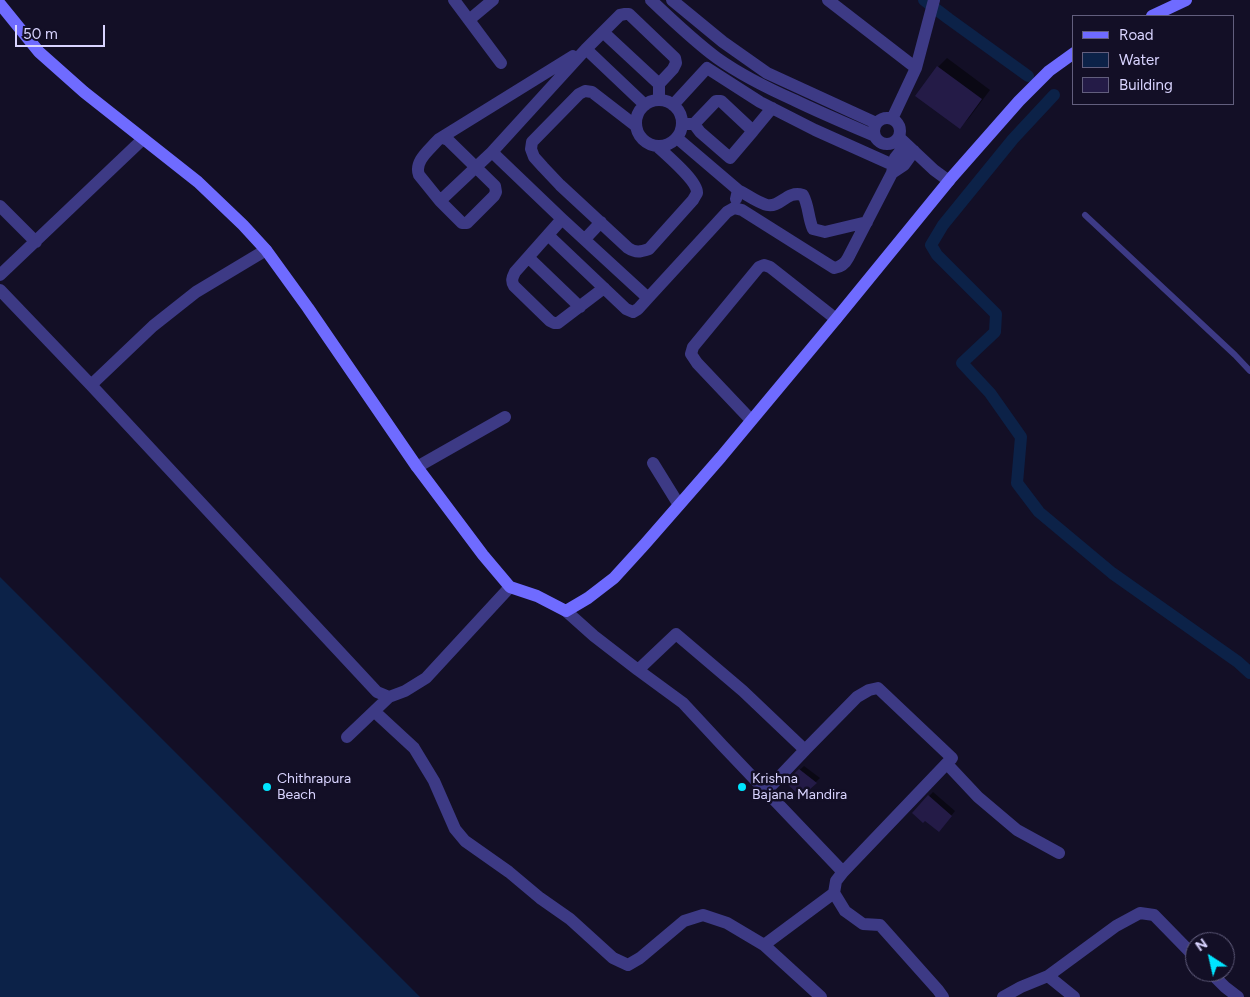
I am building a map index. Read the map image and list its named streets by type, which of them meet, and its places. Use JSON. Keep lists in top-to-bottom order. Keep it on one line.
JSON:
{"places":["Chithrapura Beach","Krishna Bajana Mandira"],"legend":["Road","Water","Building"],"scale_bar":"50 m","north":"top left"}
